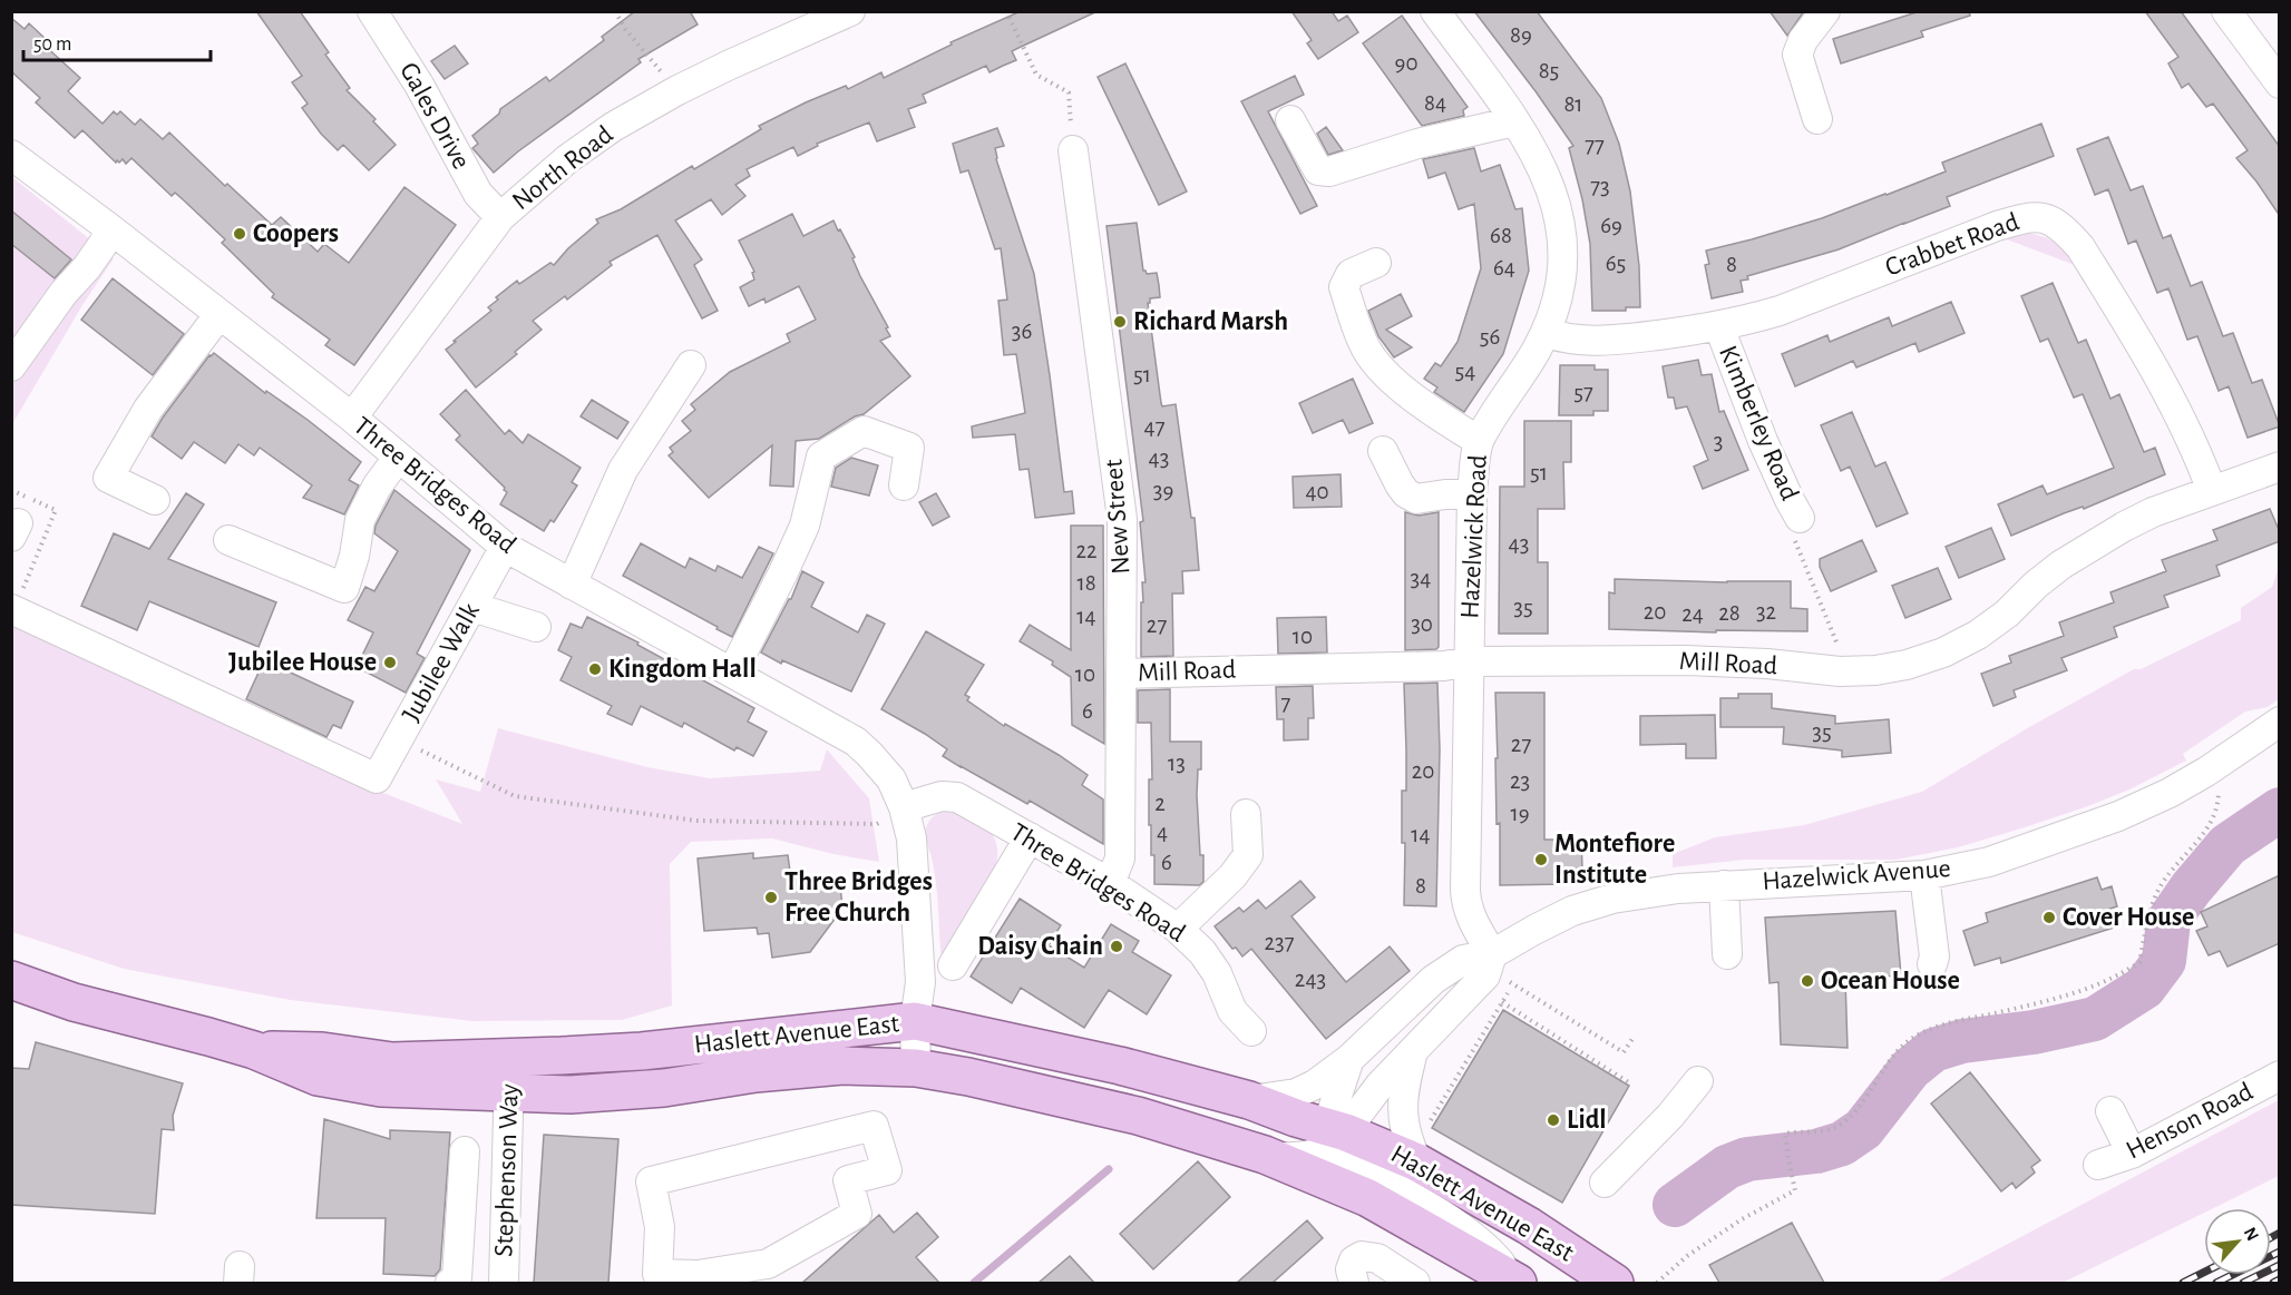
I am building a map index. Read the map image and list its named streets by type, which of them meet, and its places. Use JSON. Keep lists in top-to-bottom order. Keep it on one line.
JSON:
{"streets":{"main road":["Haslett Avenue East"],"street":["Gales Drive","North Road","Crabbet Road","Kimberley Road","Three Bridges Road","New Street","Hazelwick Road","Jubilee Walk","Mill Road","Hazelwick Avenue","Henson Road","Stephenson Way"]},"crossings":[["Gales Drive","North Road"],["North Road","Three Bridges Road"],["Crabbet Road","Kimberley Road"],["Crabbet Road","Hazelwick Road"],["Crabbet Road","Mill Road"],["Three Bridges Road","New Street"],["Three Bridges Road","Jubilee Walk"],["Three Bridges Road","Haslett Avenue East"],["New Street","Mill Road"],["Hazelwick Road","Mill Road"],["Hazelwick Road","Hazelwick Avenue"],["Hazelwick Avenue","Haslett Avenue East"],["Haslett Avenue East","Stephenson Way"]],"places":["Coopers","Richard Marsh","Jubilee House","Kingdom Hall","Montefiore Institute","Three Bridges Free Church","Cover House","Daisy Chain","Ocean House","Lidl"],"house_numbers":["89","90","85","84","81","77","73","69","68","65","8","64","36","56","54","51","57","47","3","43","51","39","40","43","22","34","18","35","20","32","28","24","14","30","27","10","10","7","6","35","27","13","20","23","2","19","4","14","6","8","237","243"],"scale_bar":"50 m","north":"top right"}
